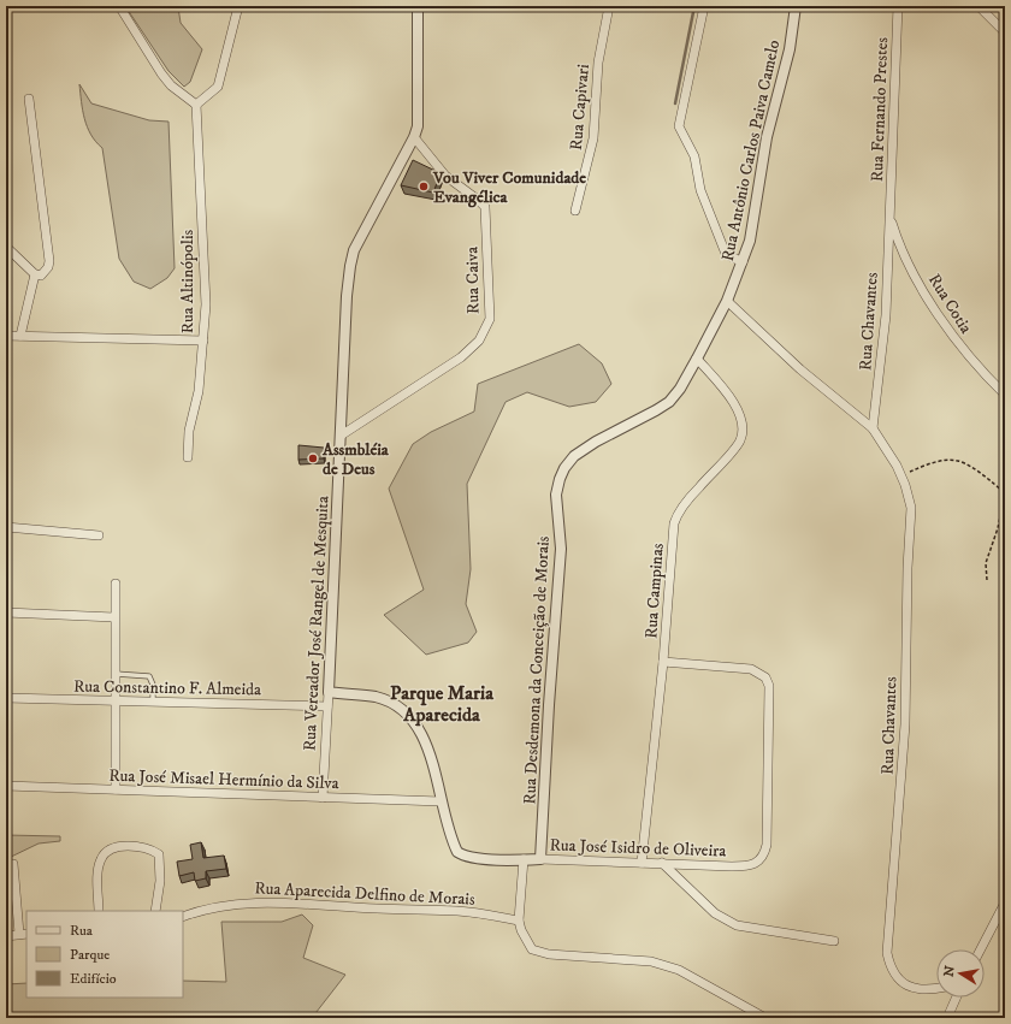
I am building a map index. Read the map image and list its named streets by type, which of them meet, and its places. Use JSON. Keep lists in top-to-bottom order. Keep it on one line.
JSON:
{"streets":{"street":["Rua Capivari","Rua Fernando Prestes","Rua Antônio Carlos Paiva Camelo","Rua Caiva","Rua Altinópolis","Rua Cotia","Rua Chavantes","Rua Campinas","Rua Vereador José Rangel de Mesquita","Rua Desdemona da Conceição de Morais","Rua Constantino F. Almeida","Rua José Misael Hermínio da Silva","Rua José Isidro de Oliveira","Rua Aparecida Delfino de Morais"]},"crossings":[["Rua Fernando Prestes","Rua Cotia"],["Rua Fernando Prestes","Rua Chavantes"],["Rua Antônio Carlos Paiva Camelo","Rua Chavantes"],["Rua Antônio Carlos Paiva Camelo","Rua Campinas"],["Rua Antônio Carlos Paiva Camelo","Rua Desdemona da Conceição de Morais"],["Rua Caiva","Rua Vereador José Rangel de Mesquita"],["Rua Cotia","Rua Chavantes"],["Rua Campinas","Rua José Isidro de Oliveira"],["Rua Vereador José Rangel de Mesquita","Rua Constantino F. Almeida"],["Rua Vereador José Rangel de Mesquita","Rua José Misael Hermínio da Silva"],["Rua Vereador José Rangel de Mesquita","Rua José Isidro de Oliveira"],["Rua Desdemona da Conceição de Morais","Rua José Isidro de Oliveira"],["Rua José Misael Hermínio da Silva","Rua José Isidro de Oliveira"]],"districts":["Parque Maria Aparecida"],"places":["Vou Viver Comunidade Evangélica","Assmbléia de Deus"],"legend":["Rua","Parque","Edifício"],"north":"left"}
